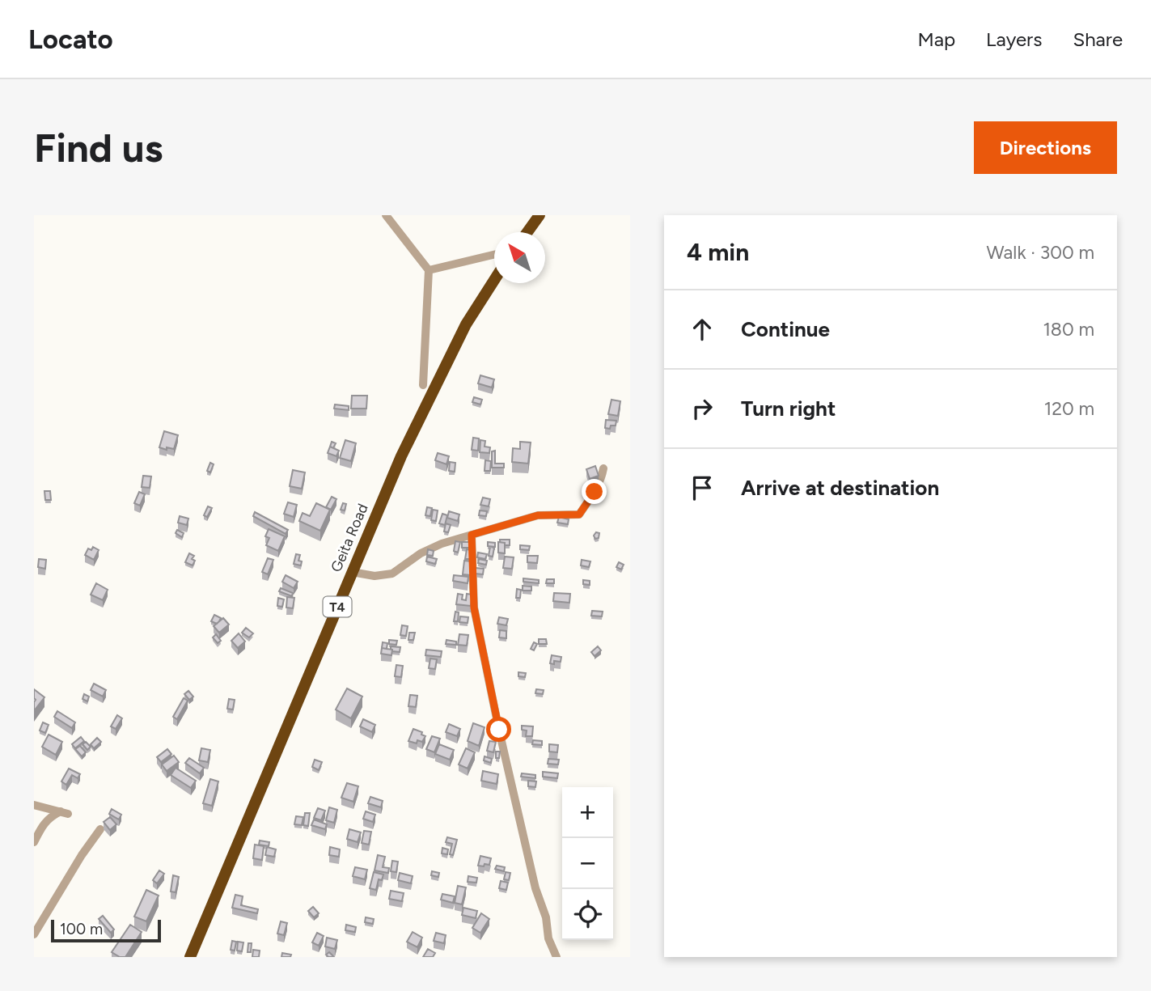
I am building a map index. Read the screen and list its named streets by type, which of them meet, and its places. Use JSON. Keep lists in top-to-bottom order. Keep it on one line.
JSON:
{"streets":{"highway":["Geita Road","T4"]},"scale_bar":"100 m","north":"top left","page":{"header":"Locato","nav":["Map","Layers","Share"],"buttons":"Directions","title":"Find us","heading":["4 min","Walk · 300 m"],"list":[["Continue","180 m"],["Turn right","120 m"],"Arrive at destination"],"map_buttons":["+","−"],"scale":"100 m"}}
